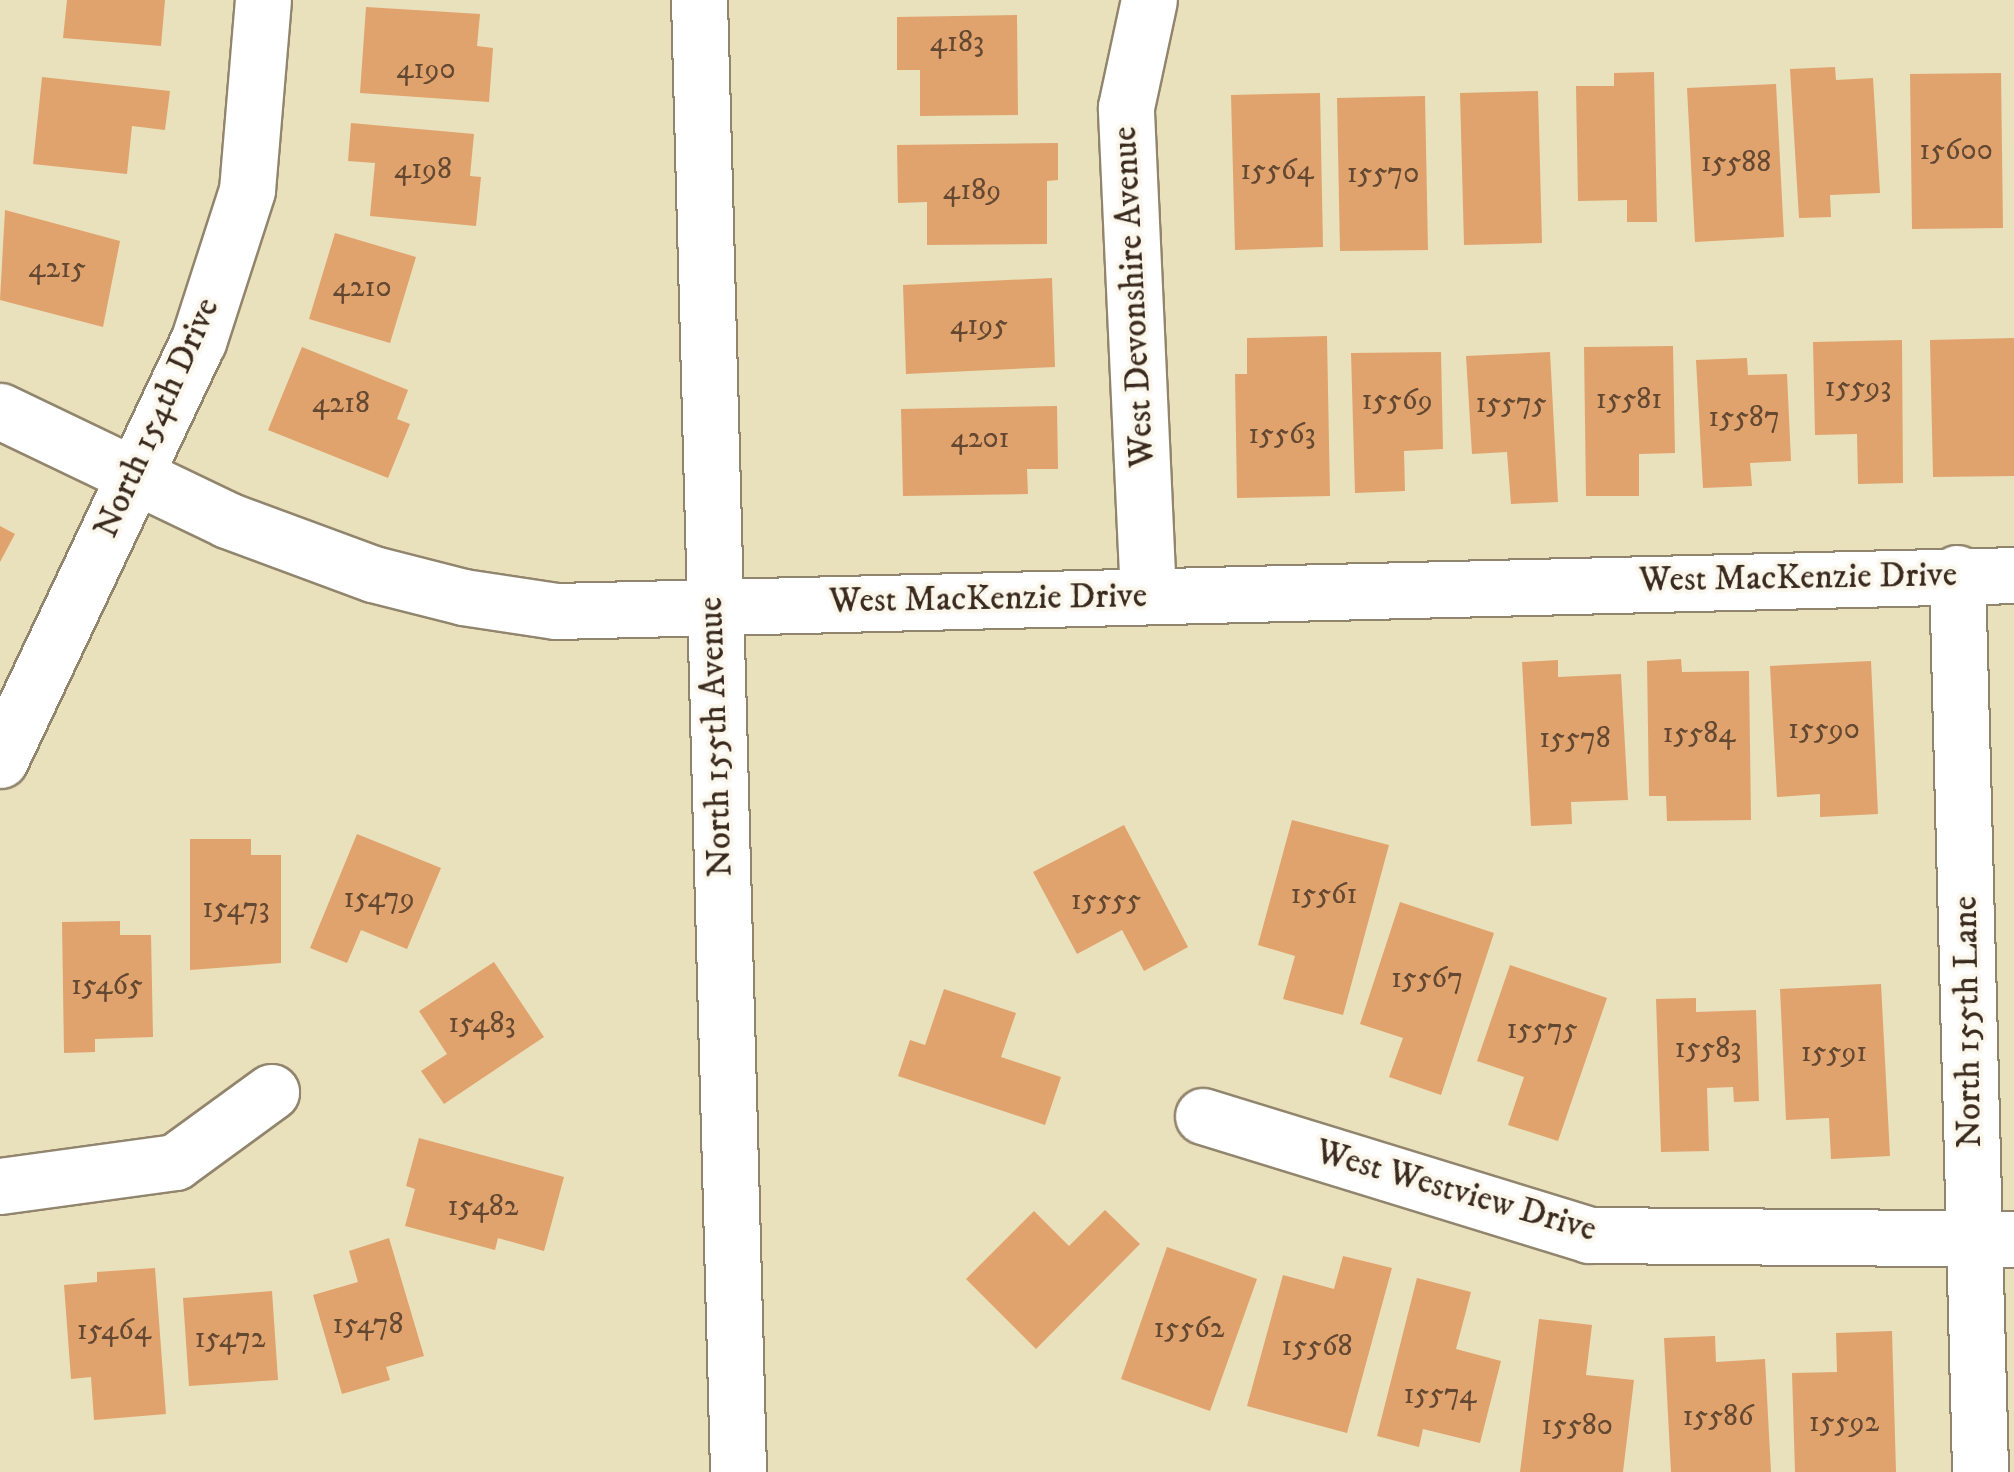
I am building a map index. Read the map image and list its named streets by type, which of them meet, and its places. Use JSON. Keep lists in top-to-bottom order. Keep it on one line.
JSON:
{"streets":{"street":["West Devonshire Avenue","North 154th Drive","West MacKenzie Drive","North 155th Avenue","North 155th Lane","West Westview Drive"]},"crossings":[["West Devonshire Avenue","West MacKenzie Drive"],["North 154th Drive","West MacKenzie Drive"],["West MacKenzie Drive","North 155th Avenue"],["West MacKenzie Drive","North 155th Lane"],["North 155th Lane","West Westview Drive"]],"house_numbers":["4183","4190","15600","15588","4198","15564","15570","4189","4215","4210","4195","15593","15581","15569","4218","15575","15587","15563","4201","15590","15584","15578","15561","15479","15555","15473","15567","15465","15483","15575","15583","15591","15482","15478","15562","15464","15472","15568","15574","15586","15592","15580"]}
